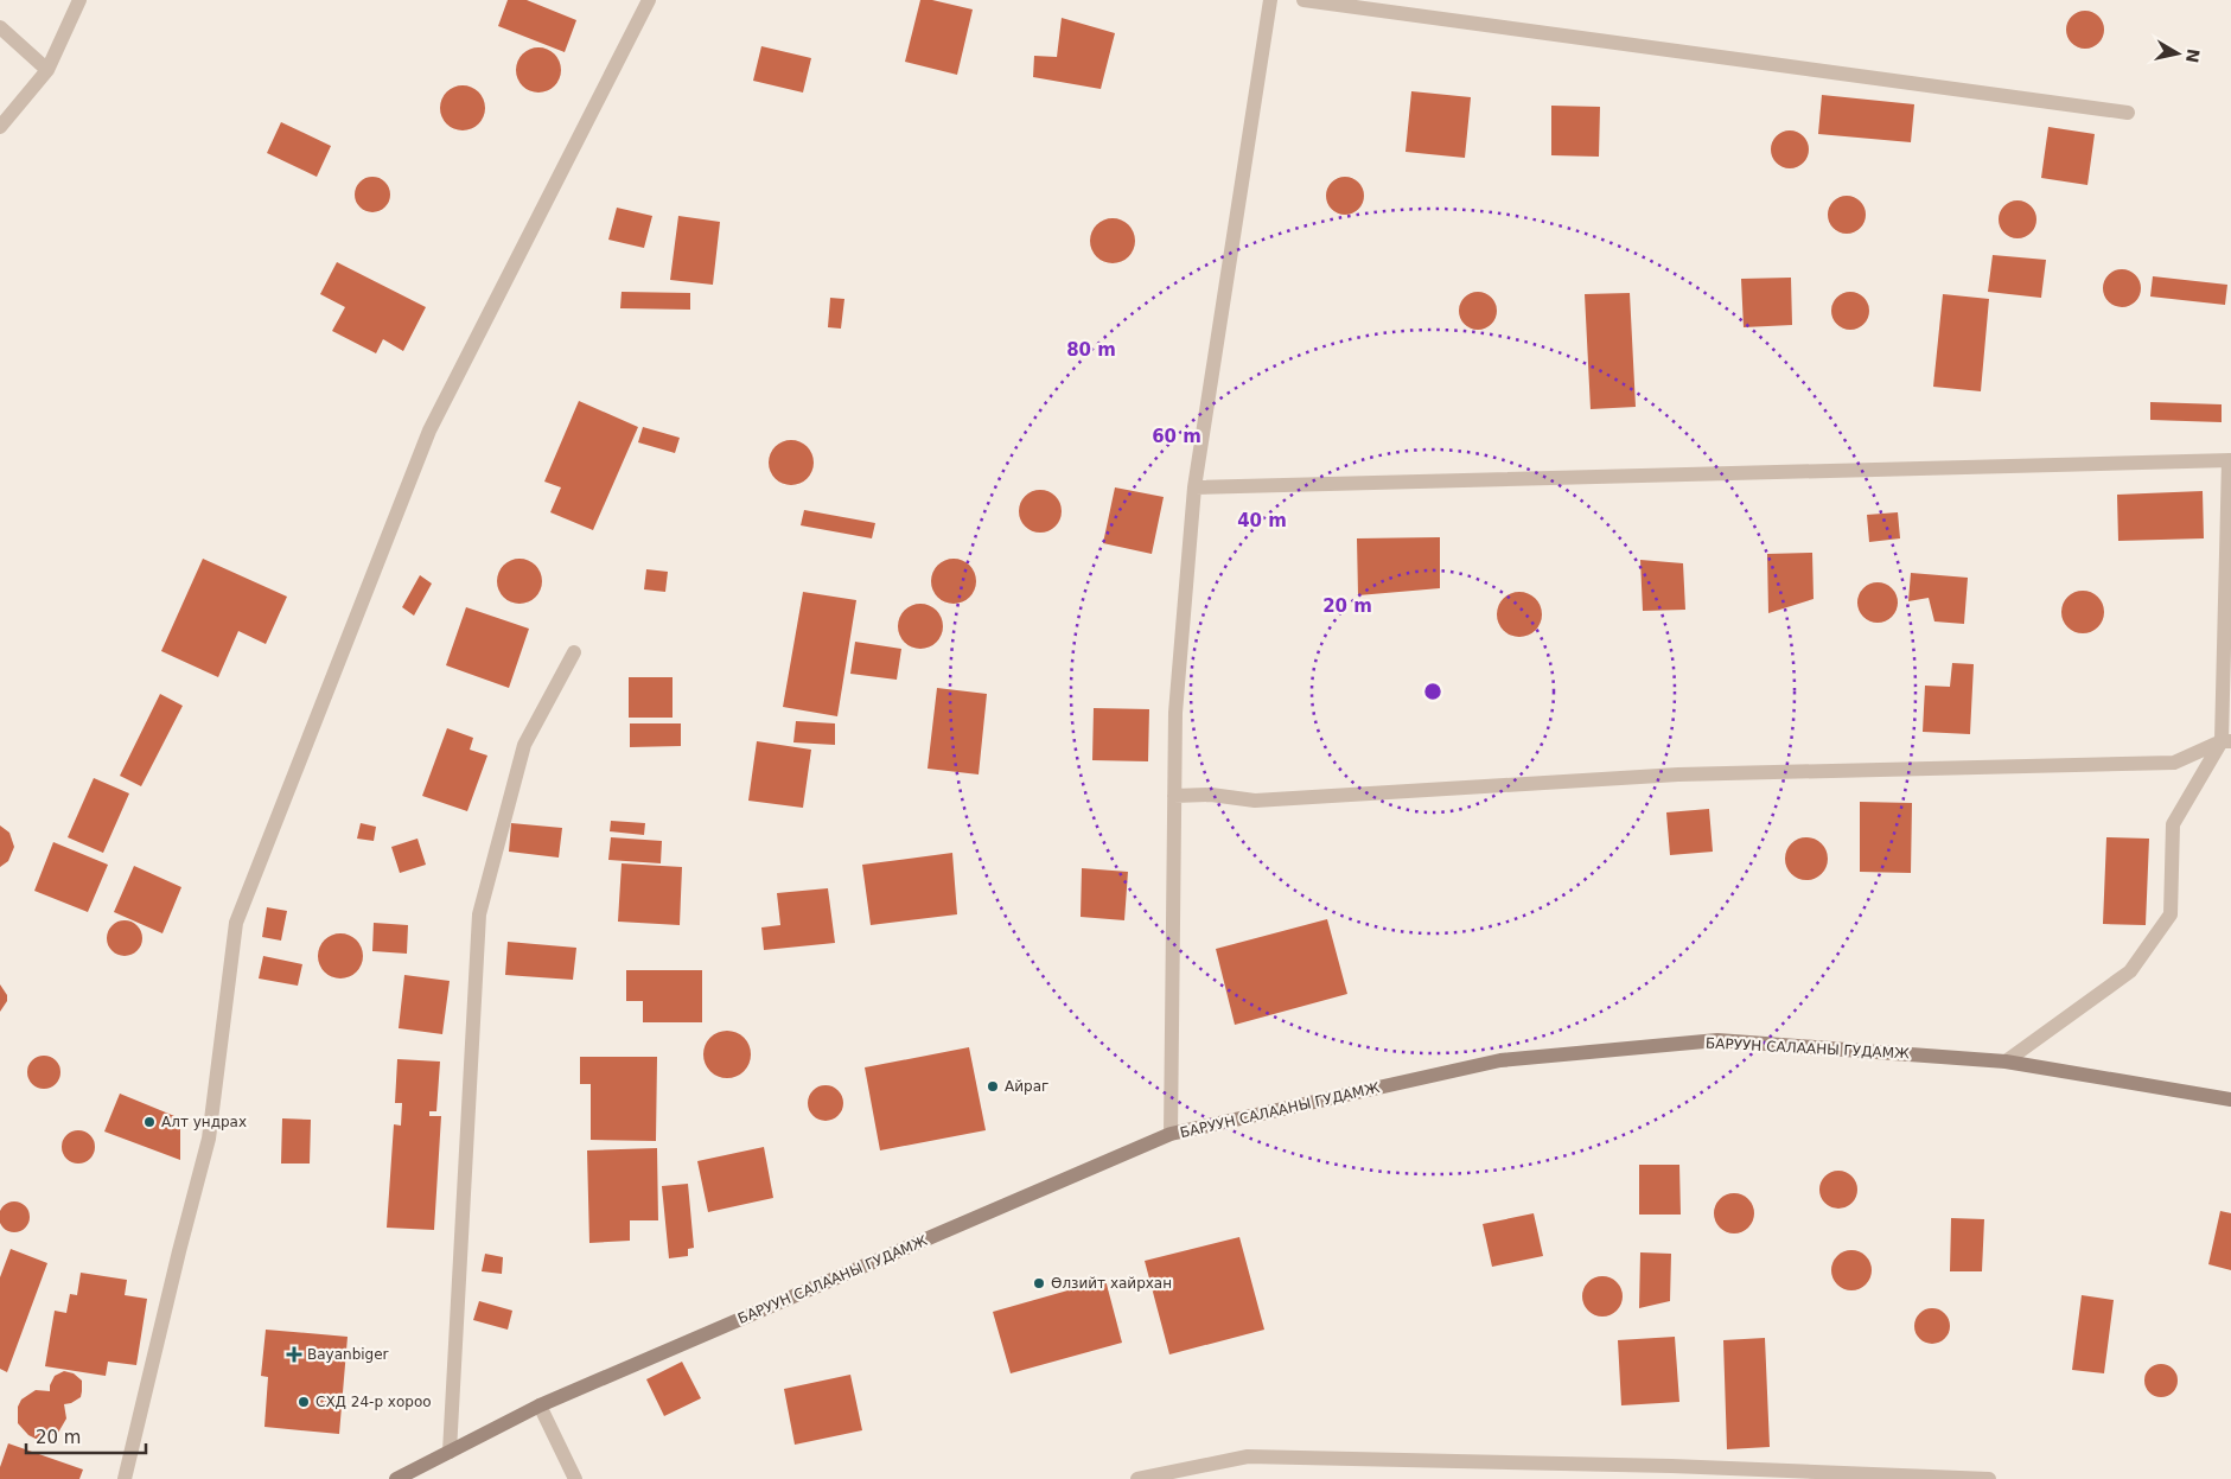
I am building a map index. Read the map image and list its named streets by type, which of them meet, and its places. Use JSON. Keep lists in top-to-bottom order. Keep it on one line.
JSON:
{"streets":{"main road":["БАРУУН САЛААНЫ ГУДАМЖ"]},"places":{"other":["Айраг","Алт ундрах","Өлзийт хайрхан","СХД 24-р хороо"],"health":["Bayanbiger"]},"scale_bar":"20 m","north":"right","rings":["80 m","60 m","40 m","20 m"]}
